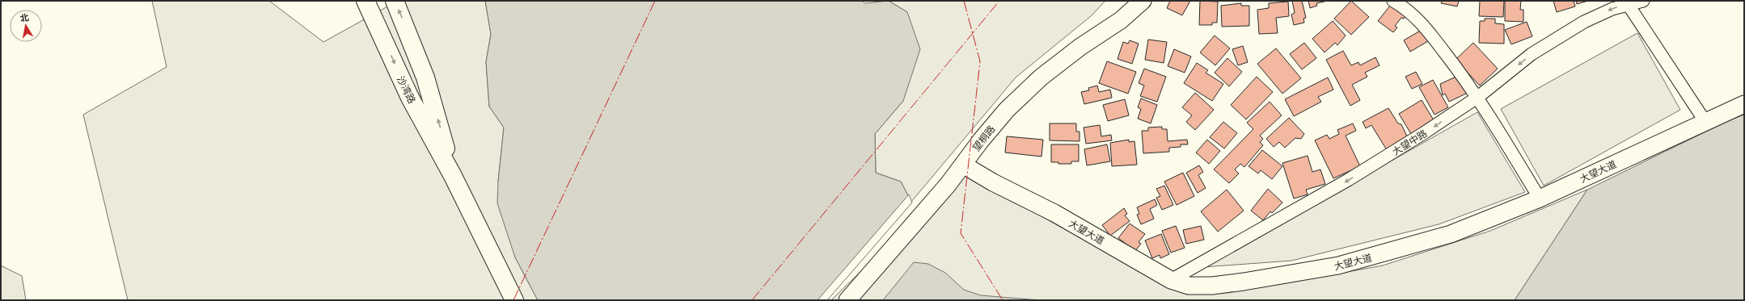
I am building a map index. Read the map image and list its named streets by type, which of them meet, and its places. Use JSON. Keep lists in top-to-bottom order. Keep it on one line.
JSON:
{"streets":{"main road":["沙湾路"],"street":["望桐路","大望中路","大望大道"]},"crossings":[["望桐路","大望大道"],["大望中路","大望大道"]],"one_way":["大望中路"],"north":"top"}
